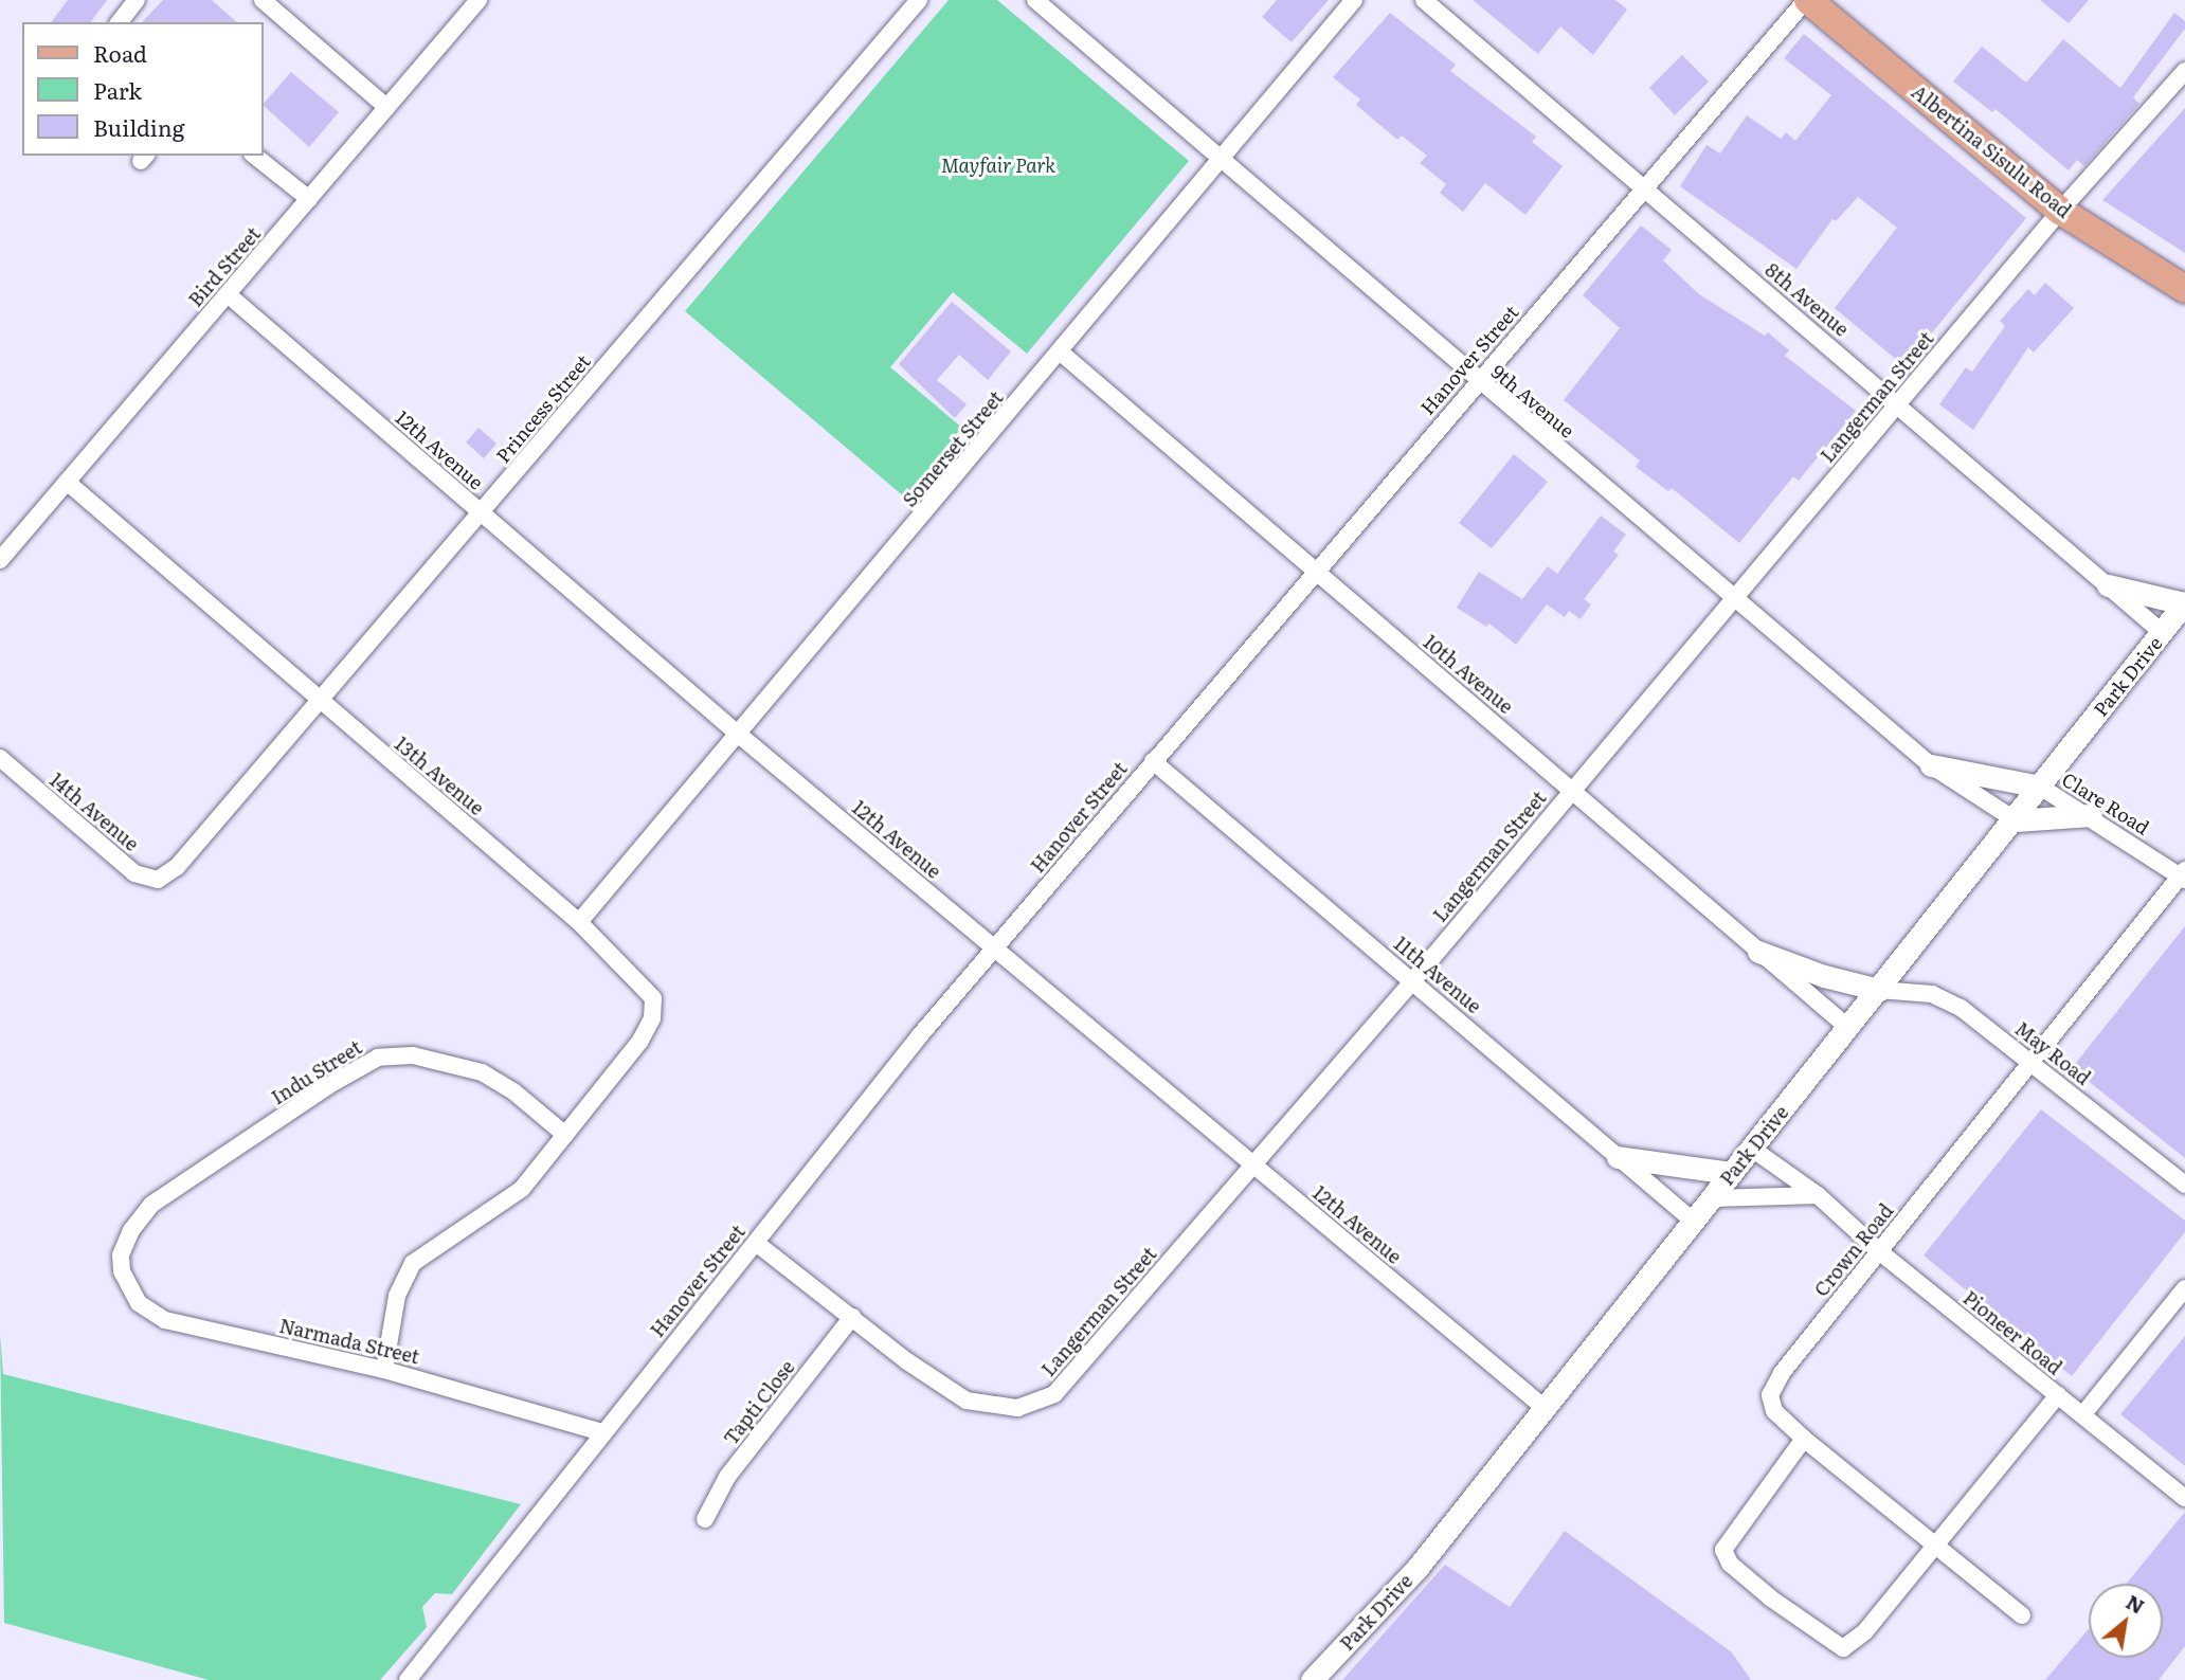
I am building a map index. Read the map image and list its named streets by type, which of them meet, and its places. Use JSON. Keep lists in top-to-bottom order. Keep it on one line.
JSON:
{"streets":{"main road":["Albertina Sisulu Road"],"street":["Bird Street","8th Avenue","Hanover Street","Langerman Street","9th Avenue","Princess Street","Somerset Street","12th Avenue","10th Avenue","Park Drive","13th Avenue","Clare Road","14th Avenue","11th Avenue","May Road","Indu Street","Crown Road","Pioneer Road","Narmada Street","Tapti Close"]},"crossings":[["Albertina Sisulu Road","Hanover Street"],["Albertina Sisulu Road","Langerman Street"],["Bird Street","12th Avenue"],["Bird Street","13th Avenue"],["8th Avenue","Hanover Street"],["8th Avenue","Langerman Street"],["8th Avenue","Park Drive"],["Hanover Street","Langerman Street"],["Hanover Street","9th Avenue"],["Hanover Street","12th Avenue"],["Hanover Street","10th Avenue"],["Hanover Street","11th Avenue"],["Hanover Street","Narmada Street"],["Langerman Street","9th Avenue"],["Langerman Street","12th Avenue"],["Langerman Street","10th Avenue"],["Langerman Street","11th Avenue"],["Langerman Street","Tapti Close"],["9th Avenue","Somerset Street"],["9th Avenue","Park Drive"],["Princess Street","12th Avenue"],["Princess Street","13th Avenue"],["Princess Street","14th Avenue"],["Somerset Street","12th Avenue"],["Somerset Street","10th Avenue"],["Somerset Street","13th Avenue"],["12th Avenue","Park Drive"],["10th Avenue","Park Drive"],["Park Drive","Clare Road"],["Park Drive","11th Avenue"],["Park Drive","May Road"],["Park Drive","Pioneer Road"],["13th Avenue","Indu Street"],["13th Avenue","Narmada Street"],["Clare Road","Crown Road"],["May Road","Crown Road"],["Indu Street","Narmada Street"],["Crown Road","Pioneer Road"]],"parks":["Mayfair Park"],"legend":["Road","Park","Building"],"north":"top right"}
